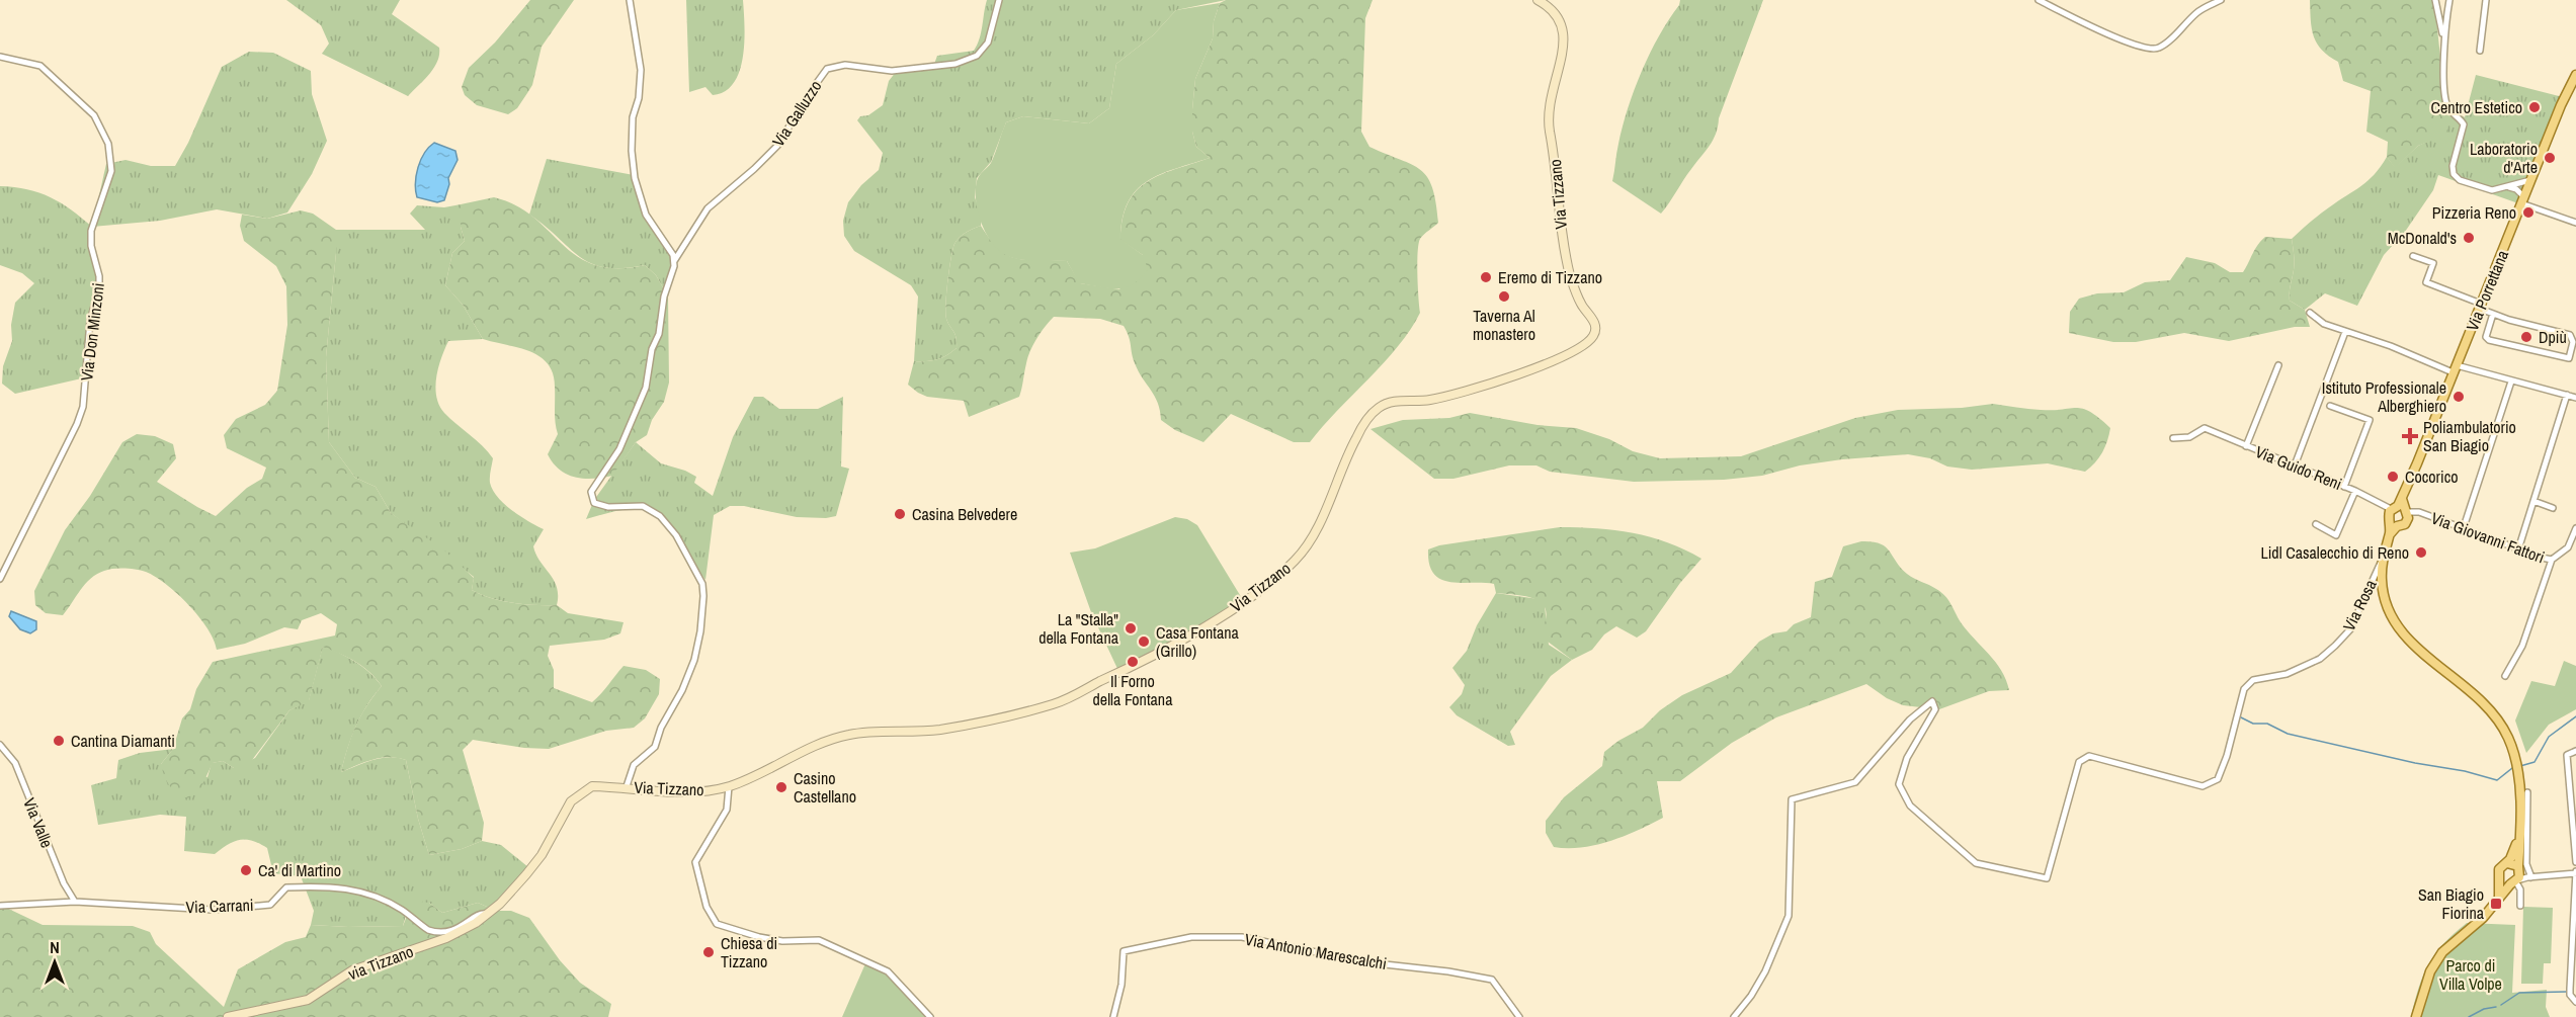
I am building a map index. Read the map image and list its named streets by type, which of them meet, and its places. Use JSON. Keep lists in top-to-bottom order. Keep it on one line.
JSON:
{"streets":{"main road":["Via Porrettana"],"street":["Via Galluzzo","Via Tizzano","Via Don Minzoni","Via Guido Reni","Via Giovanni Fattori","Via Rosa","Via Valle","Via Carrani","Via Antonio Marescalchi","via Tizzano"]},"crossings":[["Via Galluzzo","Via Tizzano"],["Via Tizzano","Via Carrani"],["Via Tizzano","via Tizzano"],["Via Porrettana","Via Guido Reni"],["Via Porrettana","Via Giovanni Fattori"],["Via Porrettana","Via Rosa"],["Via Guido Reni","Via Giovanni Fattori"],["Via Valle","Via Carrani"],["Via Carrani","via Tizzano"]],"parks":["Parco di Villa Volpe"],"places":{"other":["Centro Estetico","Laboratorio d'Arte","Pizzeria Reno","McDonald's","Eremo di Tizzano","Taverna Al monastero","Dpiù","Istituto Professionale Alberghiero","Cocorico","Casina Belvedere","Lidl Casalecchio di Reno","La \"Stalla\" della Fontana","Casa Fontana (Grillo)","Il Forno della Fontana","Cantina Diamanti","Casino Castellano","Ca' di Martino","Chiesa di Tizzano"],"health":["Poliambulatorio San Biagio"],"transit":["San Biagio Fiorina"]},"north":"top"}
